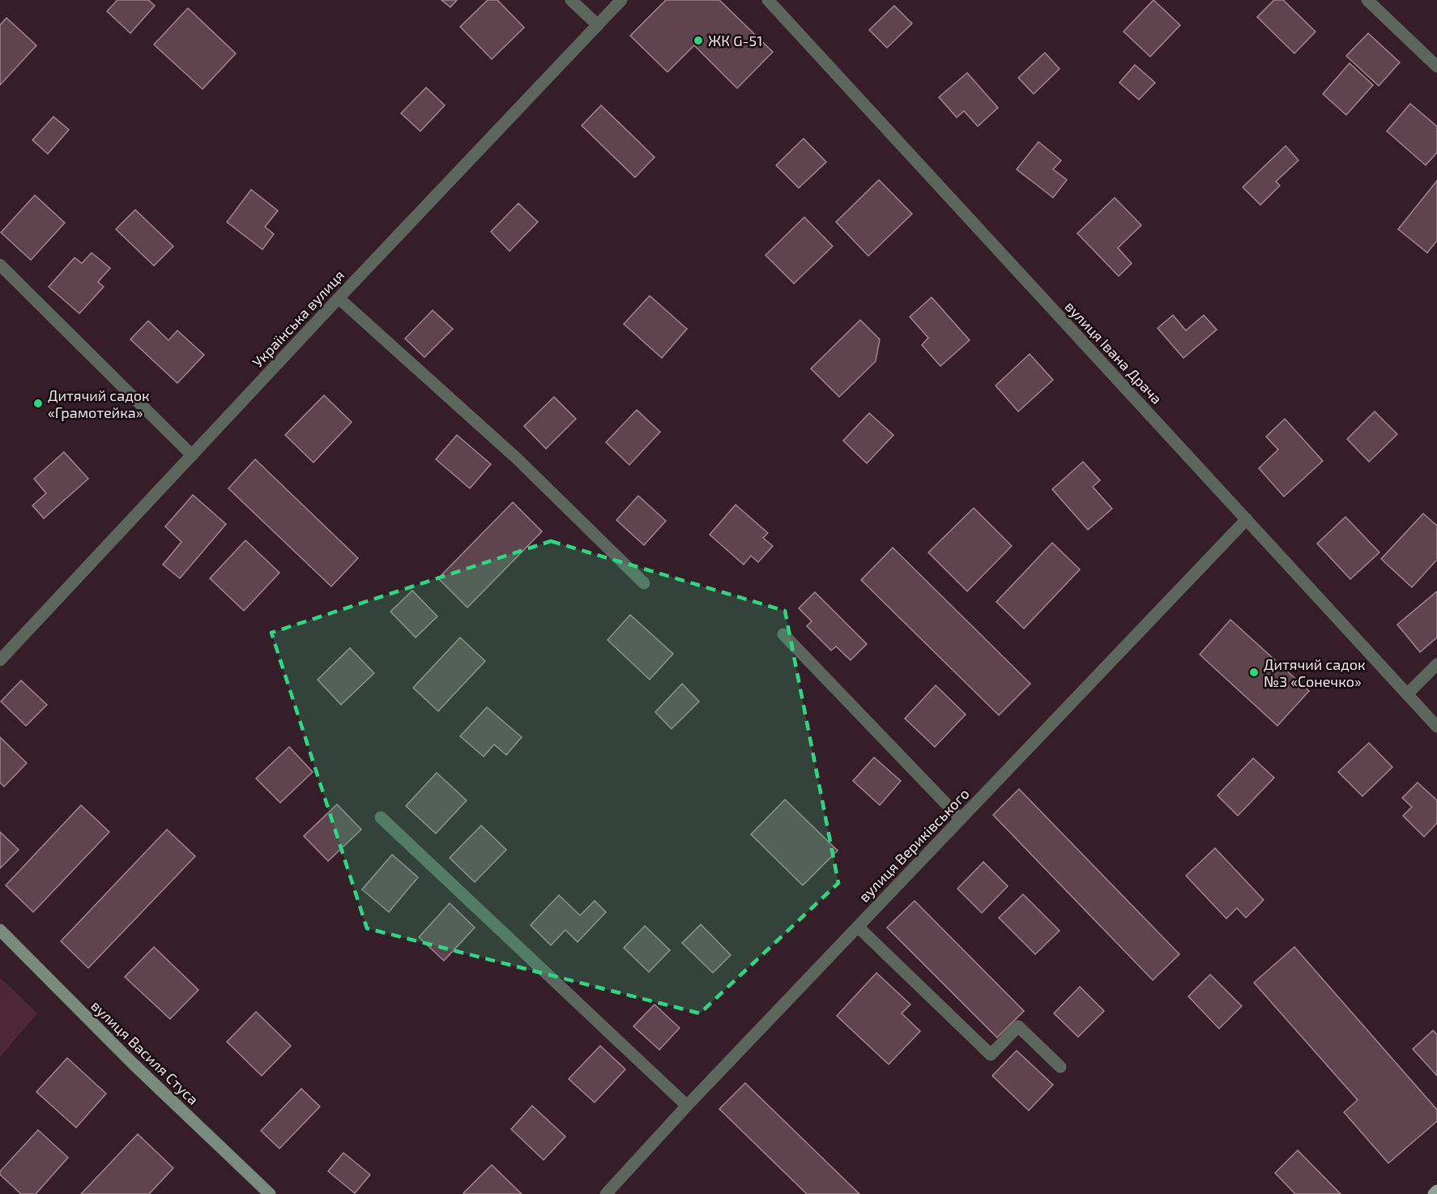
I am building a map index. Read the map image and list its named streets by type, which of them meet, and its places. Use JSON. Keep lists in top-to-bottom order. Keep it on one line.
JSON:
{"streets":{"street":["Українська вулиця","вулиця Івана Драча","вулиця Вериківського","вулиця Василя Стуса"]},"crossings":[["вулиця Івана Драча","вулиця Вериківського"]],"places":["ЖК G-51","Дитячий садок «Грамотейка»","Дитячий садок №3 «Сонечко»"]}
